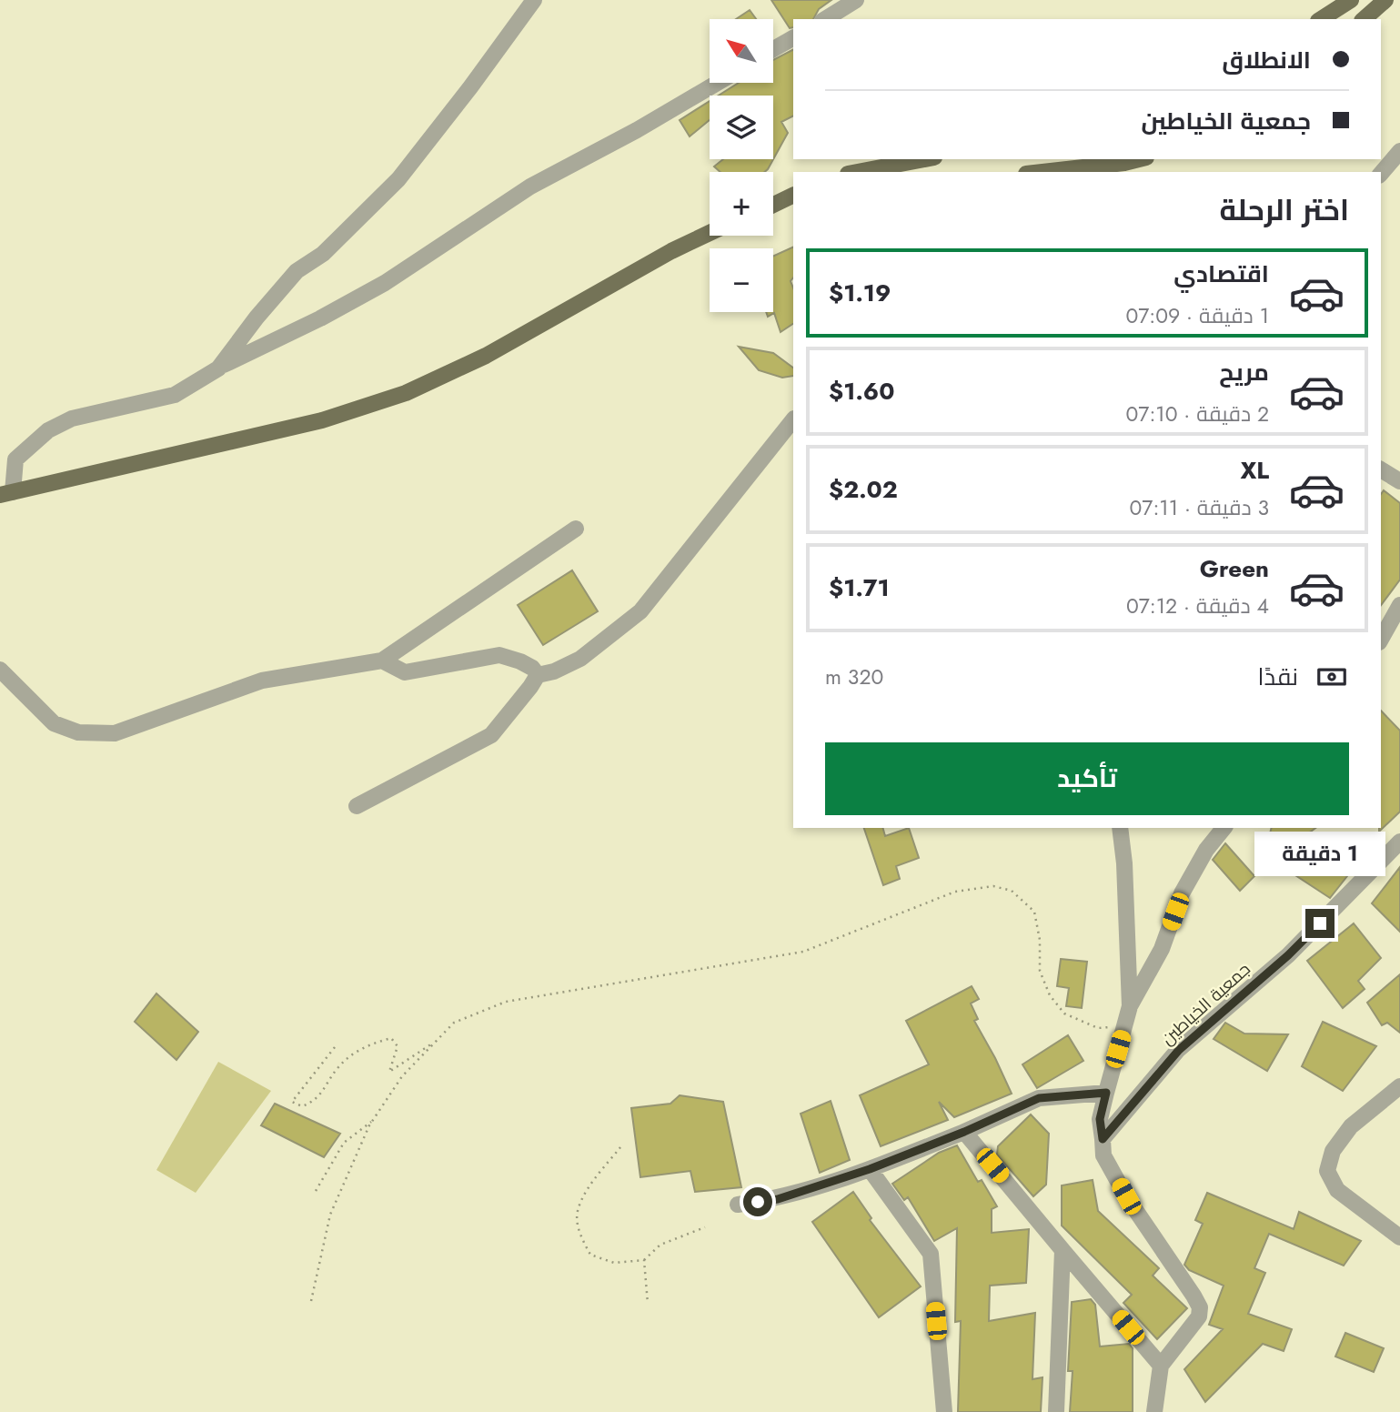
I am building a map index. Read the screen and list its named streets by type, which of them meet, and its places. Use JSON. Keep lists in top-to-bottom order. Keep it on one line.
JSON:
{"streets":{"street":["جمعية الخياطين"]},"north":"top left","page":{"map_buttons":["+","−"],"banner":["الانطلاق","جمعية الخياطين"],"heading":"اختر الرحلة","list":[{"name":"اقتصادي","note":"1 دقيقة · 07:09","value":"$1.19"},{"name":"مريح","note":"2 دقيقة · 07:10","value":"$1.60"},{"name":"XL","note":"3 دقيقة · 07:11","value":"$2.02"},{"name":"Green","note":"4 دقيقة · 07:12","value":"$1.71"}],"pay":["نقدًا","320 m"],"buttons":"تأكيد","bubble":"1 دقيقة"}}
